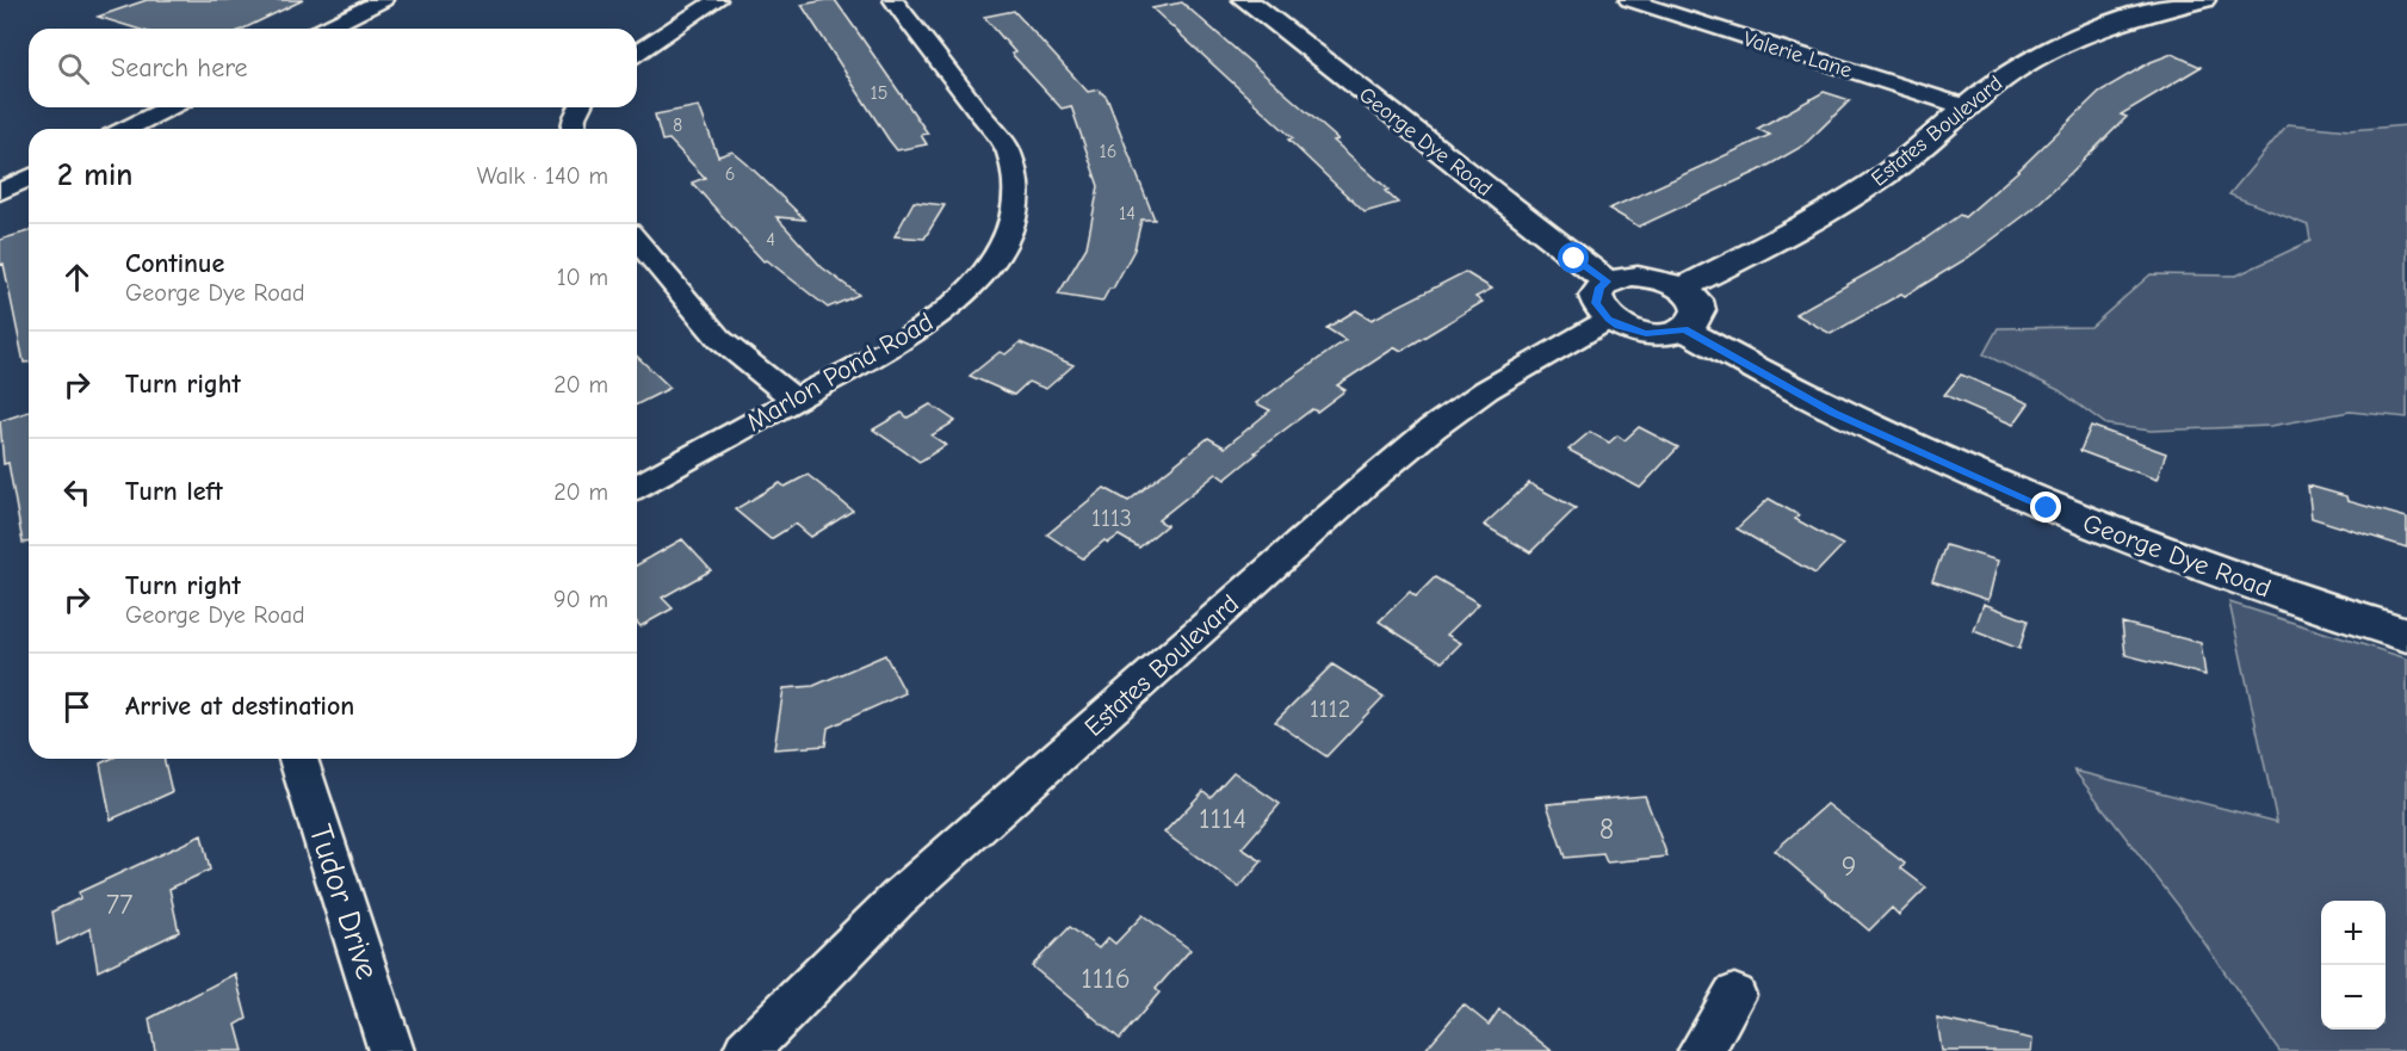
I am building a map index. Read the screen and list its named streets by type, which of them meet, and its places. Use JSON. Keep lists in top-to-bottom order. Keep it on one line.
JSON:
{"streets":{"street":["Valerie Lane","Estates Boulevard","George Dye Road","Marlon Pond Road","Tudor Drive"]},"crossings":[["Valerie Lane","Estates Boulevard"],["Estates Boulevard","George Dye Road"]],"house_numbers":["15","8","16","6","14","4","1113","1112","1114","8","9","77","1116"],"page":{"search":"Search here","heading":["2 min","Walk · 140 m"],"list":[["Continue","George Dye Road","10 m"],["Turn right","20 m"],["Turn left","20 m"],["Turn right","George Dye Road","90 m"],"Arrive at destination"],"map_buttons":["+","−"]}}
